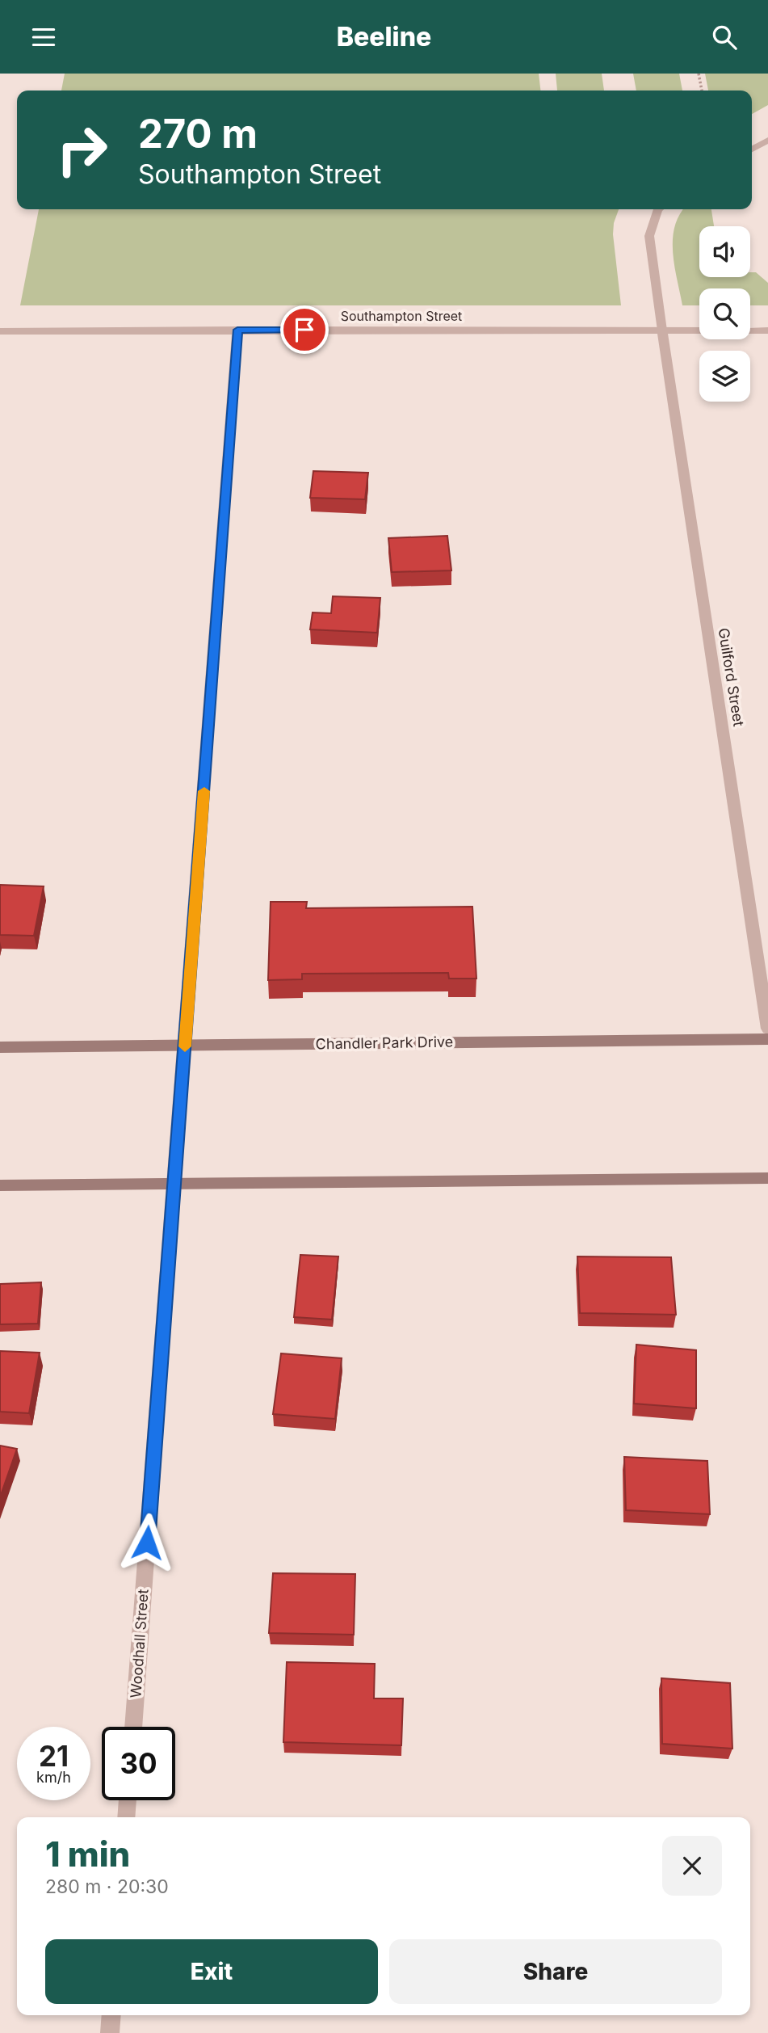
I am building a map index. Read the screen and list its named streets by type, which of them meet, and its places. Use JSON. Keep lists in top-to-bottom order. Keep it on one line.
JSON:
{"streets":{"street":["Southampton Street","Guilford Street","Chandler Park Drive","Woodhall Street"]},"crossings":[["Southampton Street","Guilford Street"],["Southampton Street","Woodhall Street"],["Chandler Park Drive","Woodhall Street"]],"page":{"header":"Beeline","turn":["270 m","Southampton Street"],"speed":"21 km/h","limit":"30","heading":["1 min","280 m · 20:30"],"buttons":["Exit","Share"]}}
